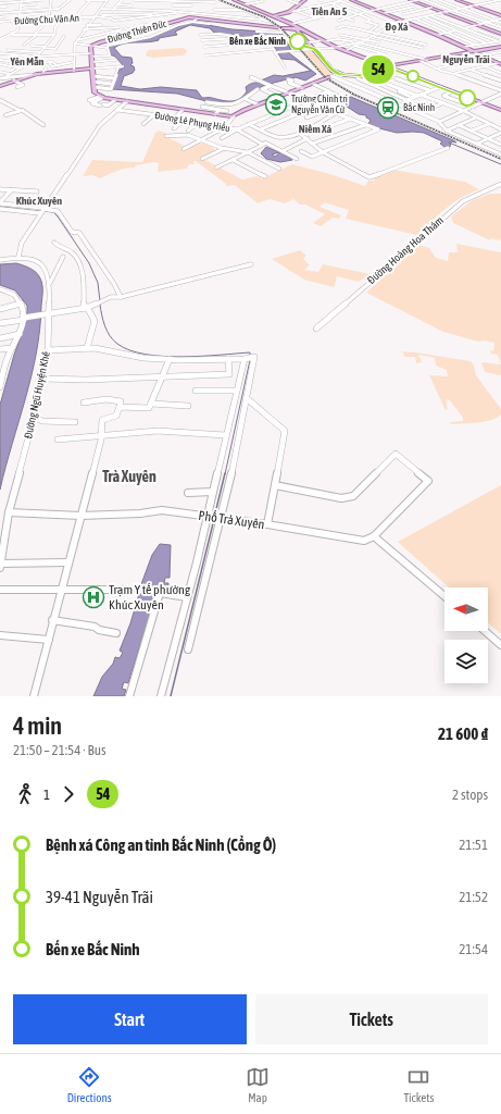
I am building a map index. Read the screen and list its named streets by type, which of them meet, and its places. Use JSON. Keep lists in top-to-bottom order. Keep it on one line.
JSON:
{"streets":{"main road":["Đường Thiên Đức"],"street":["Đường Chu Văn An","Đường Lê Phụng Hiểu","Đường Hoàng Hoa Thám","Đường Ngũ Huyện Khê","Phố Trà Xuyên"]},"crossings":[["Đường Ngũ Huyện Khê","Phố Trà Xuyên"]],"districts":["Tiền An 5","Đọ Xá","Nguyễn Trãi","Yên Mẫn","Niềm Xá","Khúc Xuyên","Trà Xuyên"],"places":{"other":["Bến xe Bắc Ninh"],"school or university":["Trường Chính trị Nguyễn Văn Cừ"],"station":["Bắc Ninh"],"hospital":["Trạm Y tế phường Khúc Xuyên"]},"lines":["bus line 54"],"north":"left","page":{"on_map":"54","heading":["4 min","21:50 – 21:54 · Bus","21 600 ₫"],"legs":["1","54","2 stops"],"list":[{"name":"Bệnh xá Công an tỉnh Bắc Ninh (Cổng Ô)","value":"21:51"},{"name":"39-41 Nguyễn Trãi","value":"21:52"},{"name":"Bến xe Bắc Ninh","value":"21:54"}],"buttons":["Start","Tickets"],"tabs":["Directions","Map","Tickets"]}}
